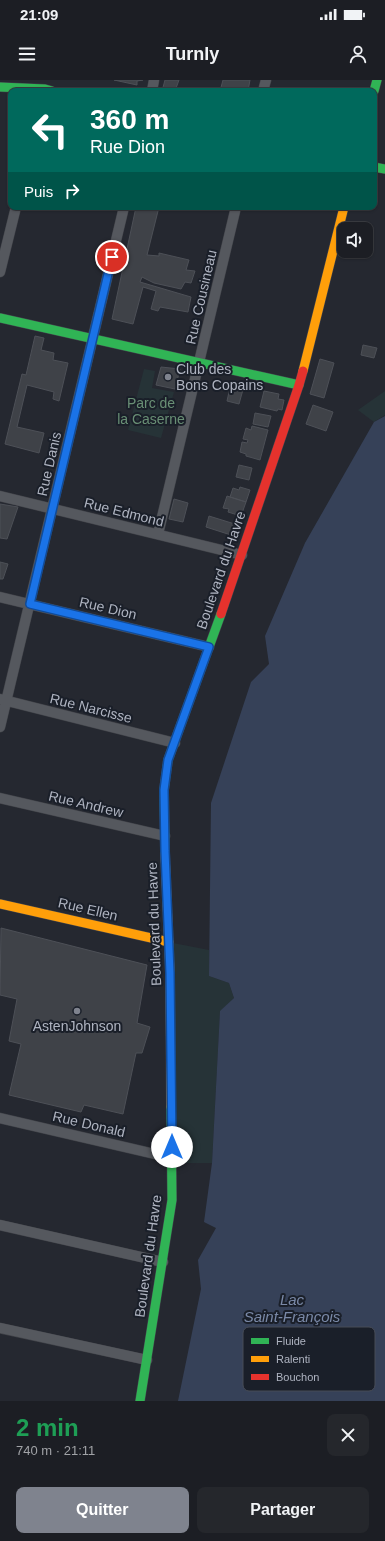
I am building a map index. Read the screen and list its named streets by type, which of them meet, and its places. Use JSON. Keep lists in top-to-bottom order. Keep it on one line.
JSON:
{"streets":{"street":["Rue Cousineau","Rue Danis","Rue Edmond","Boulevard du Havre","Rue Dion","Rue Narcisse","Rue Andrew","Rue Ellen","Rue Donald"]},"crossings":[["Rue Cousineau","Rue Edmond"],["Rue Danis","Rue Edmond"],["Rue Danis","Rue Dion"],["Rue Danis","Rue Narcisse"],["Rue Edmond","Boulevard du Havre"],["Boulevard du Havre","Rue Dion"],["Boulevard du Havre","Rue Narcisse"],["Boulevard du Havre","Rue Andrew"],["Boulevard du Havre","Rue Ellen"],["Boulevard du Havre","Rue Donald"]],"water":["Lac Saint-François"],"parks":["Parc de la Caserne"],"places":["Club des Bons Copains","AstenJohnson"],"legend":["Fluide","Ralenti","Bouchon"],"page":{"status":"21:09","header":"Turnly","turn":["360 m","Rue Dion"],"then":"Puis","heading":["2 min","740 m · 21:11"],"buttons":["Quitter","Partager"]}}
